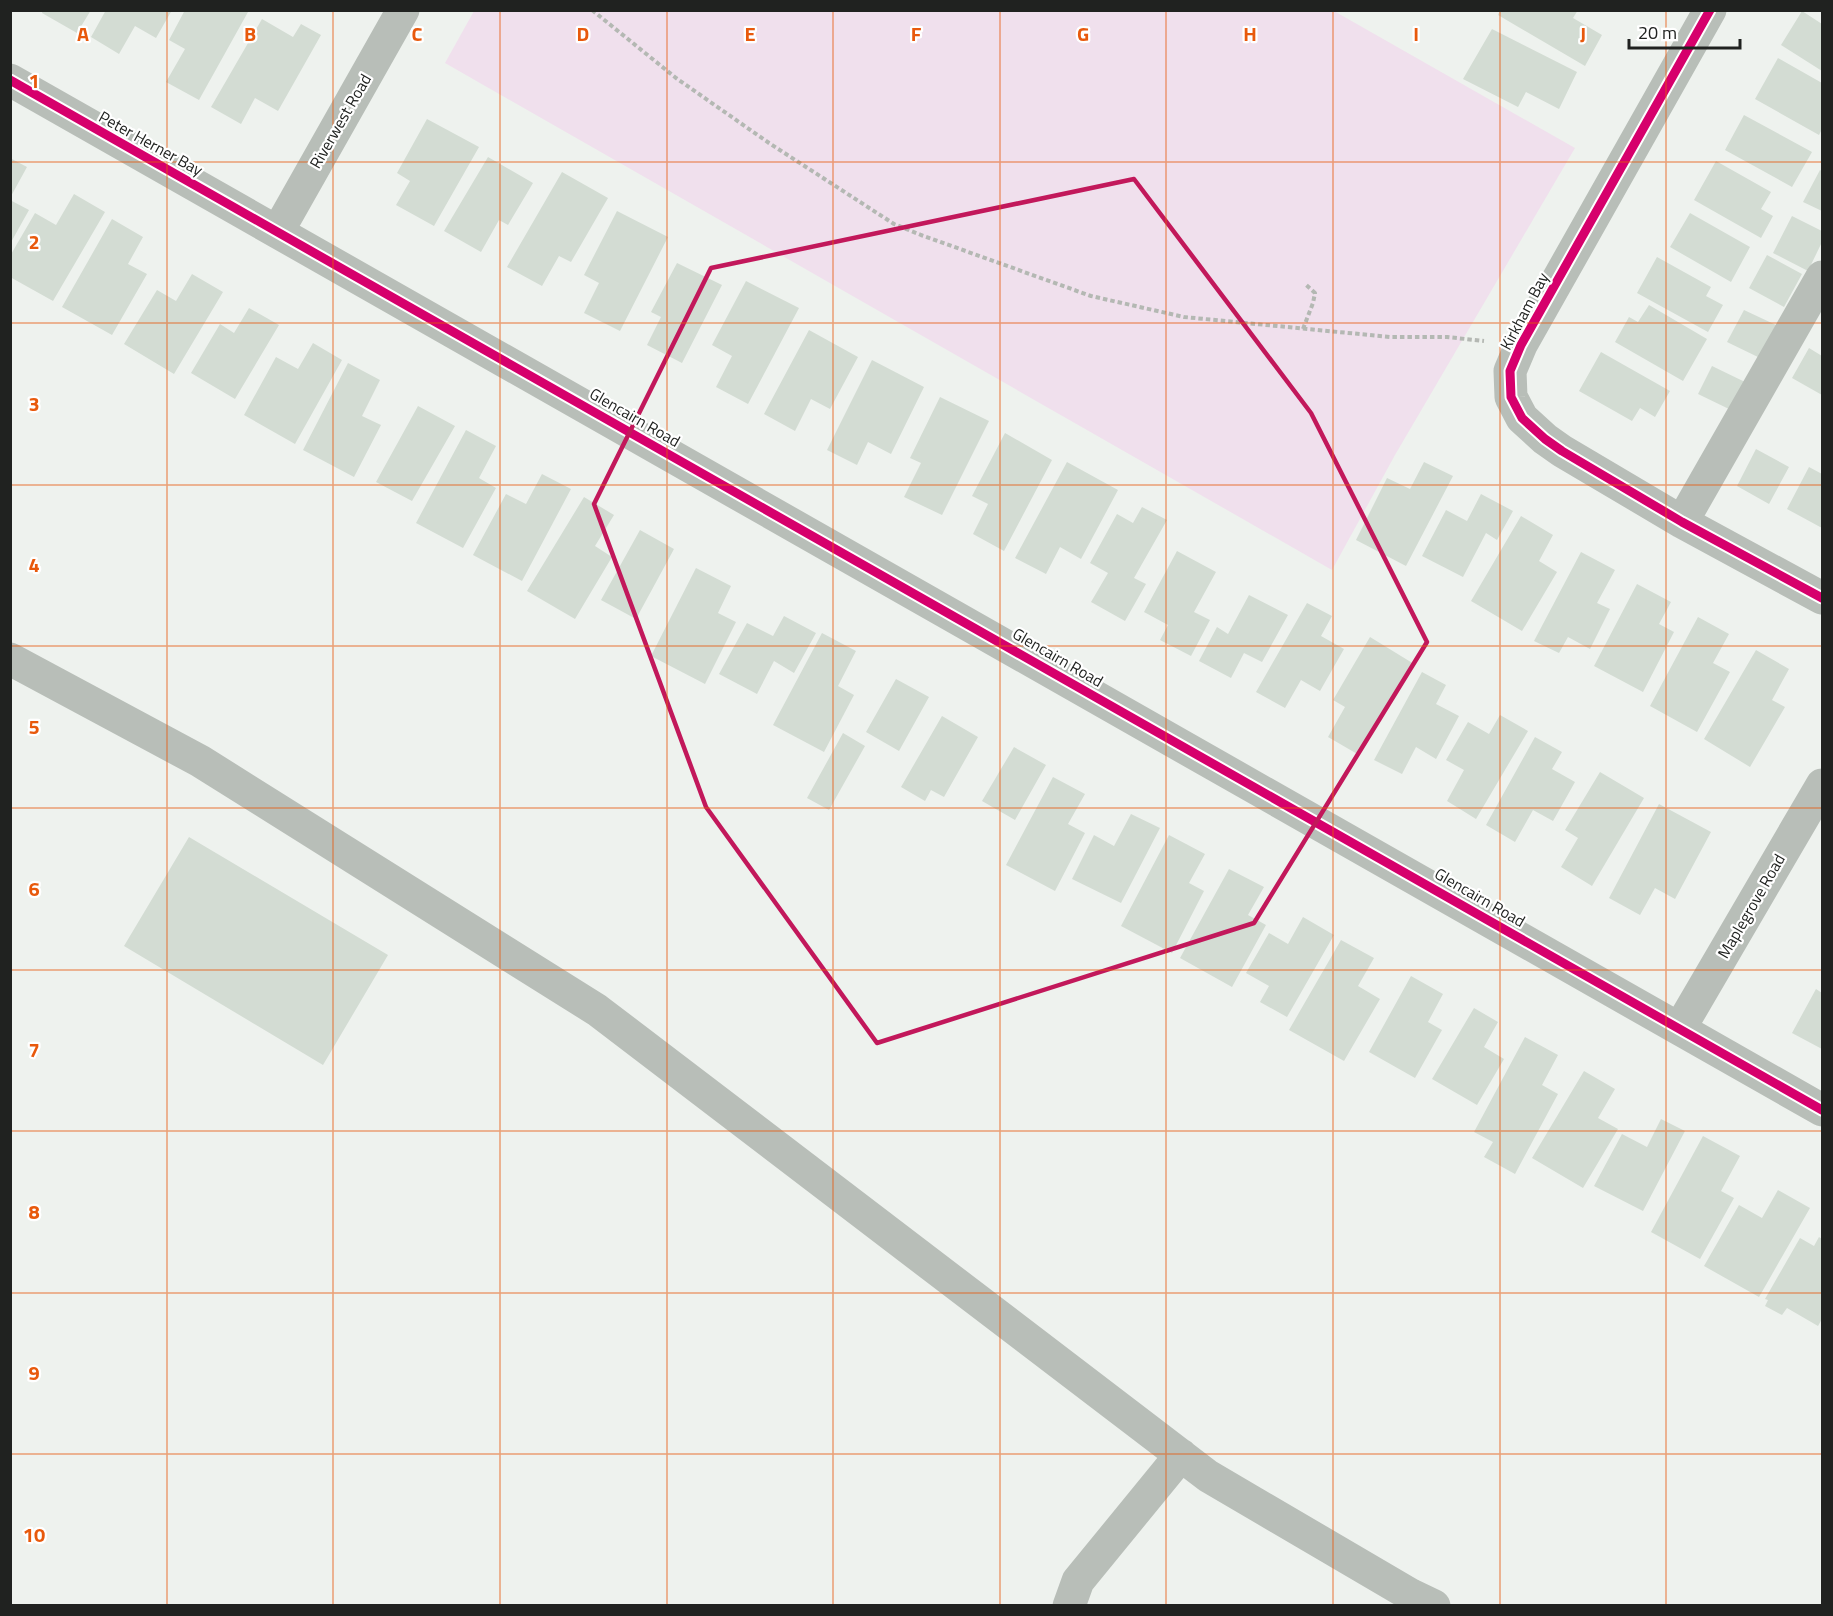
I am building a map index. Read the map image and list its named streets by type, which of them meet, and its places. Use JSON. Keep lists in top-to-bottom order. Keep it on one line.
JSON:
{"streets":{"street":["Riverwest Road","Peter Herner Bay","Kirkham Bay","Glencairn Road","Maplegrove Road"]},"crossings":[["Riverwest Road","Peter Herner Bay"],["Riverwest Road","Glencairn Road"],["Peter Herner Bay","Glencairn Road"],["Glencairn Road","Maplegrove Road"]],"scale_bar":"20 m","grid":{"columns":["A","B","C","D","E","F","G","H","I","J"],"rows":["1","2","3","4","5","6","7","8","9","10"]}}
